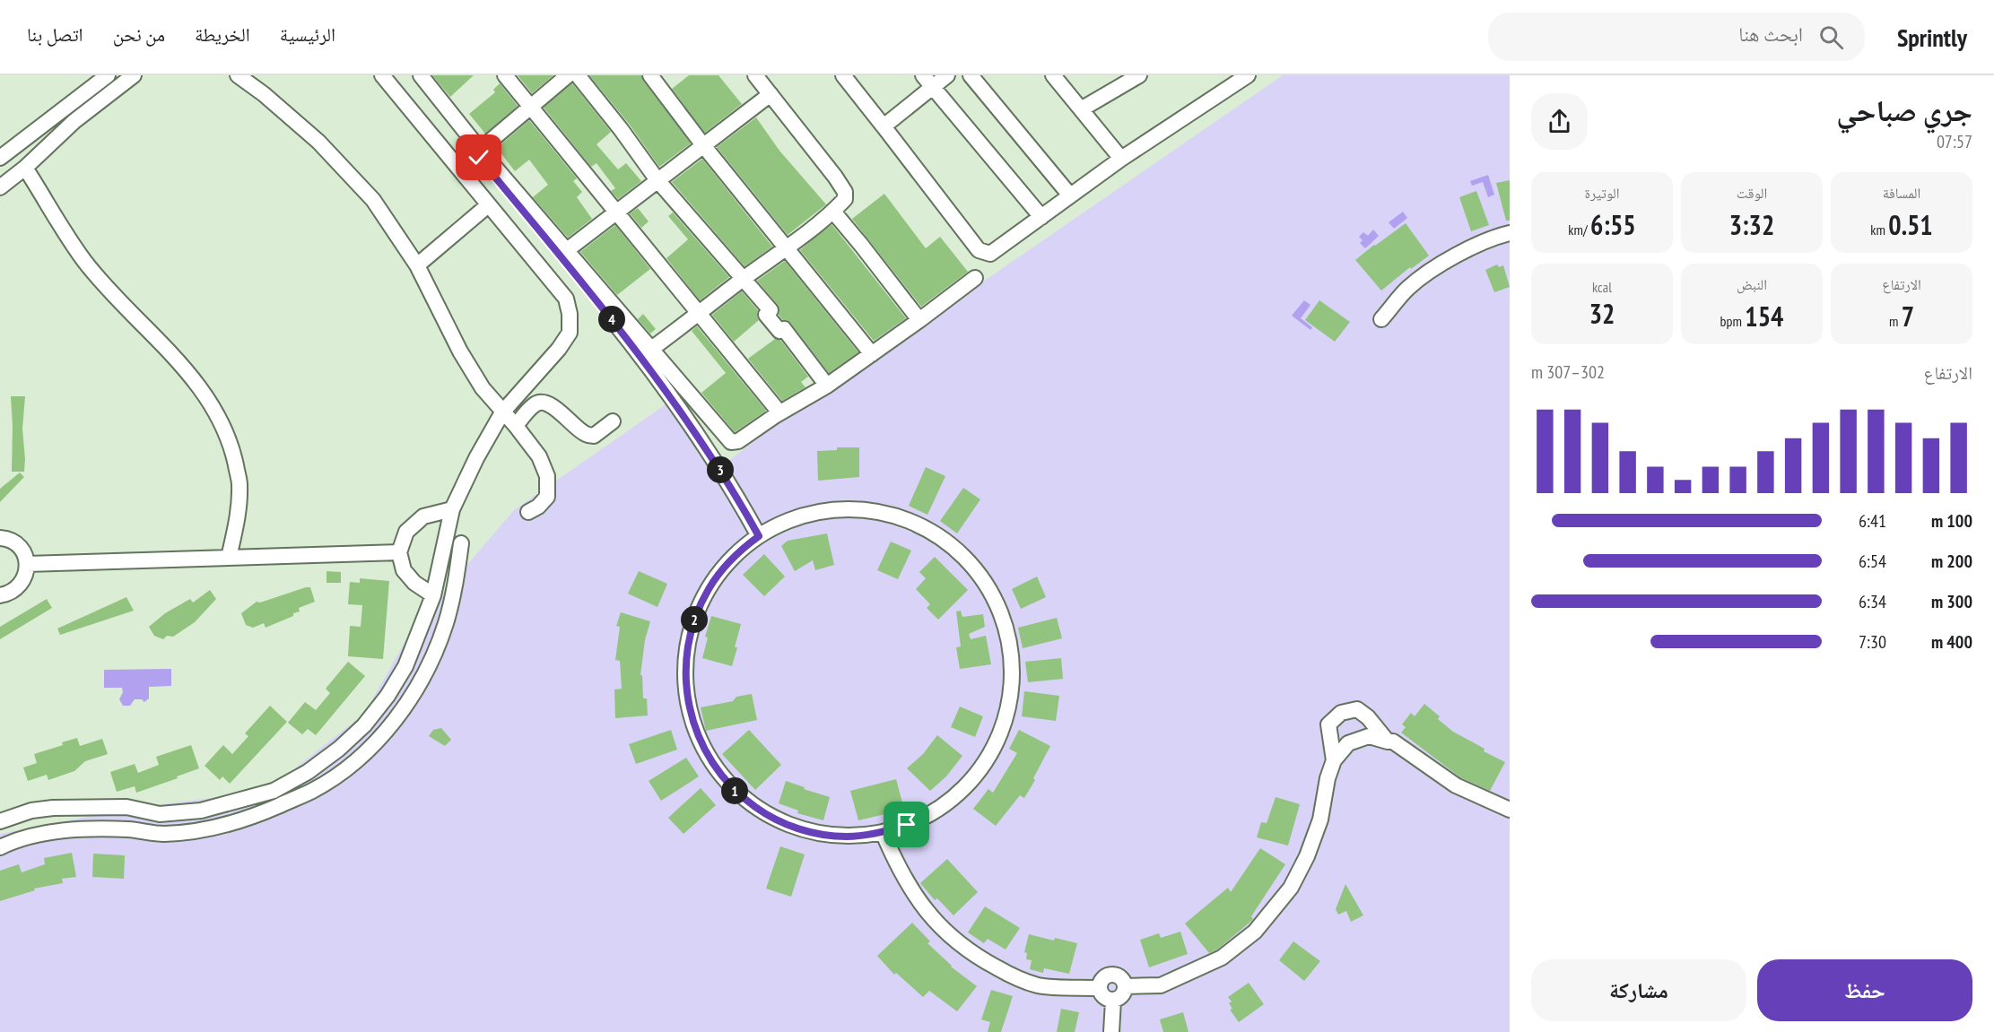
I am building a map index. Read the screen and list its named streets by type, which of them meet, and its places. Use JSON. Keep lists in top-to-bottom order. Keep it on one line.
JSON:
{"page":{"header":"Sprintly","search":"ابحث هنا","nav":["الرئيسية","الخريطة","من نحن","اتصل بنا"],"heading":["جري صباحي","07:57"],"stats":[["المسافة","0.51 km"],["الوقت","3:32"],["الوتيرة","6:55 /km"],["الارتفاع","7 m"],["النبض","154 bpm"],["kcal","32"]],"pins":["4","3","2","1"],"chart":["الارتفاع","302–307 m"],"list":[{"name":"100 m","note":"6:41"},{"name":"200 m","note":"6:54"},{"name":"300 m","note":"6:34"},{"name":"400 m","note":"7:30"}],"buttons":["حفظ","مشاركة"]}}
